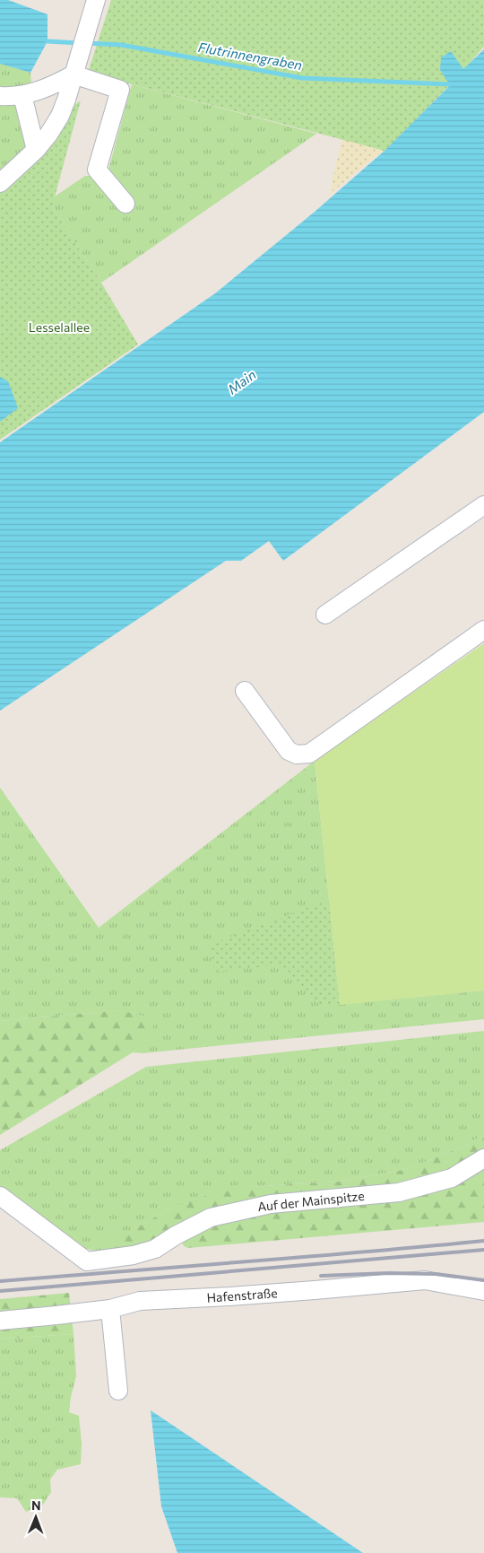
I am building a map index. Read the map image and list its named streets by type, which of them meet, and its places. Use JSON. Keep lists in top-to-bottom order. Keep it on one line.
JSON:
{"streets":{"street":["Auf der Mainspitze","Hafenstraße"]},"water":["Flutrinnengraben","Main"],"parks":["Lesselallee"],"north":"top"}
